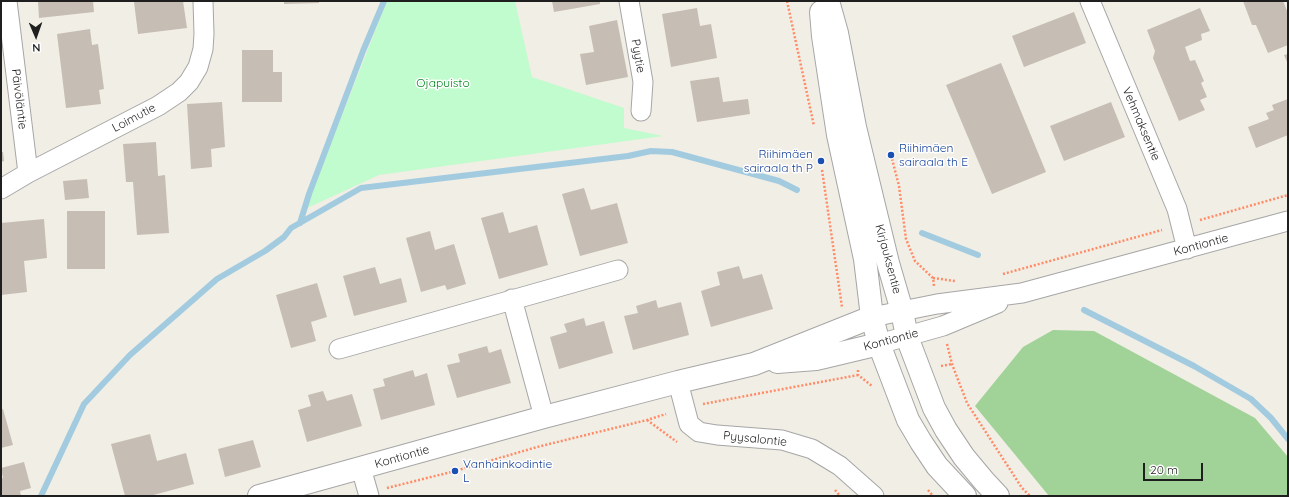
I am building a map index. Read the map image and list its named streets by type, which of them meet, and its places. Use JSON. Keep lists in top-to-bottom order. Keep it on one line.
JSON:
{"streets":{"street":["Pyytie","Päivöläntie","Loimutie","Vehmaksentie","Kontiontie","Kirjauksentie","Pyysalontie"]},"crossings":[["Päivöläntie","Loimutie"],["Vehmaksentie","Kontiontie"],["Kontiontie","Kirjauksentie"],["Kontiontie","Pyysalontie"]],"parks":["Ojapuisto"],"places":["Riihimäen sairaala th E","Riihimäen sairaala th P","Vanhainkodintie L"],"scale_bar":"20 m","north":"bottom"}
